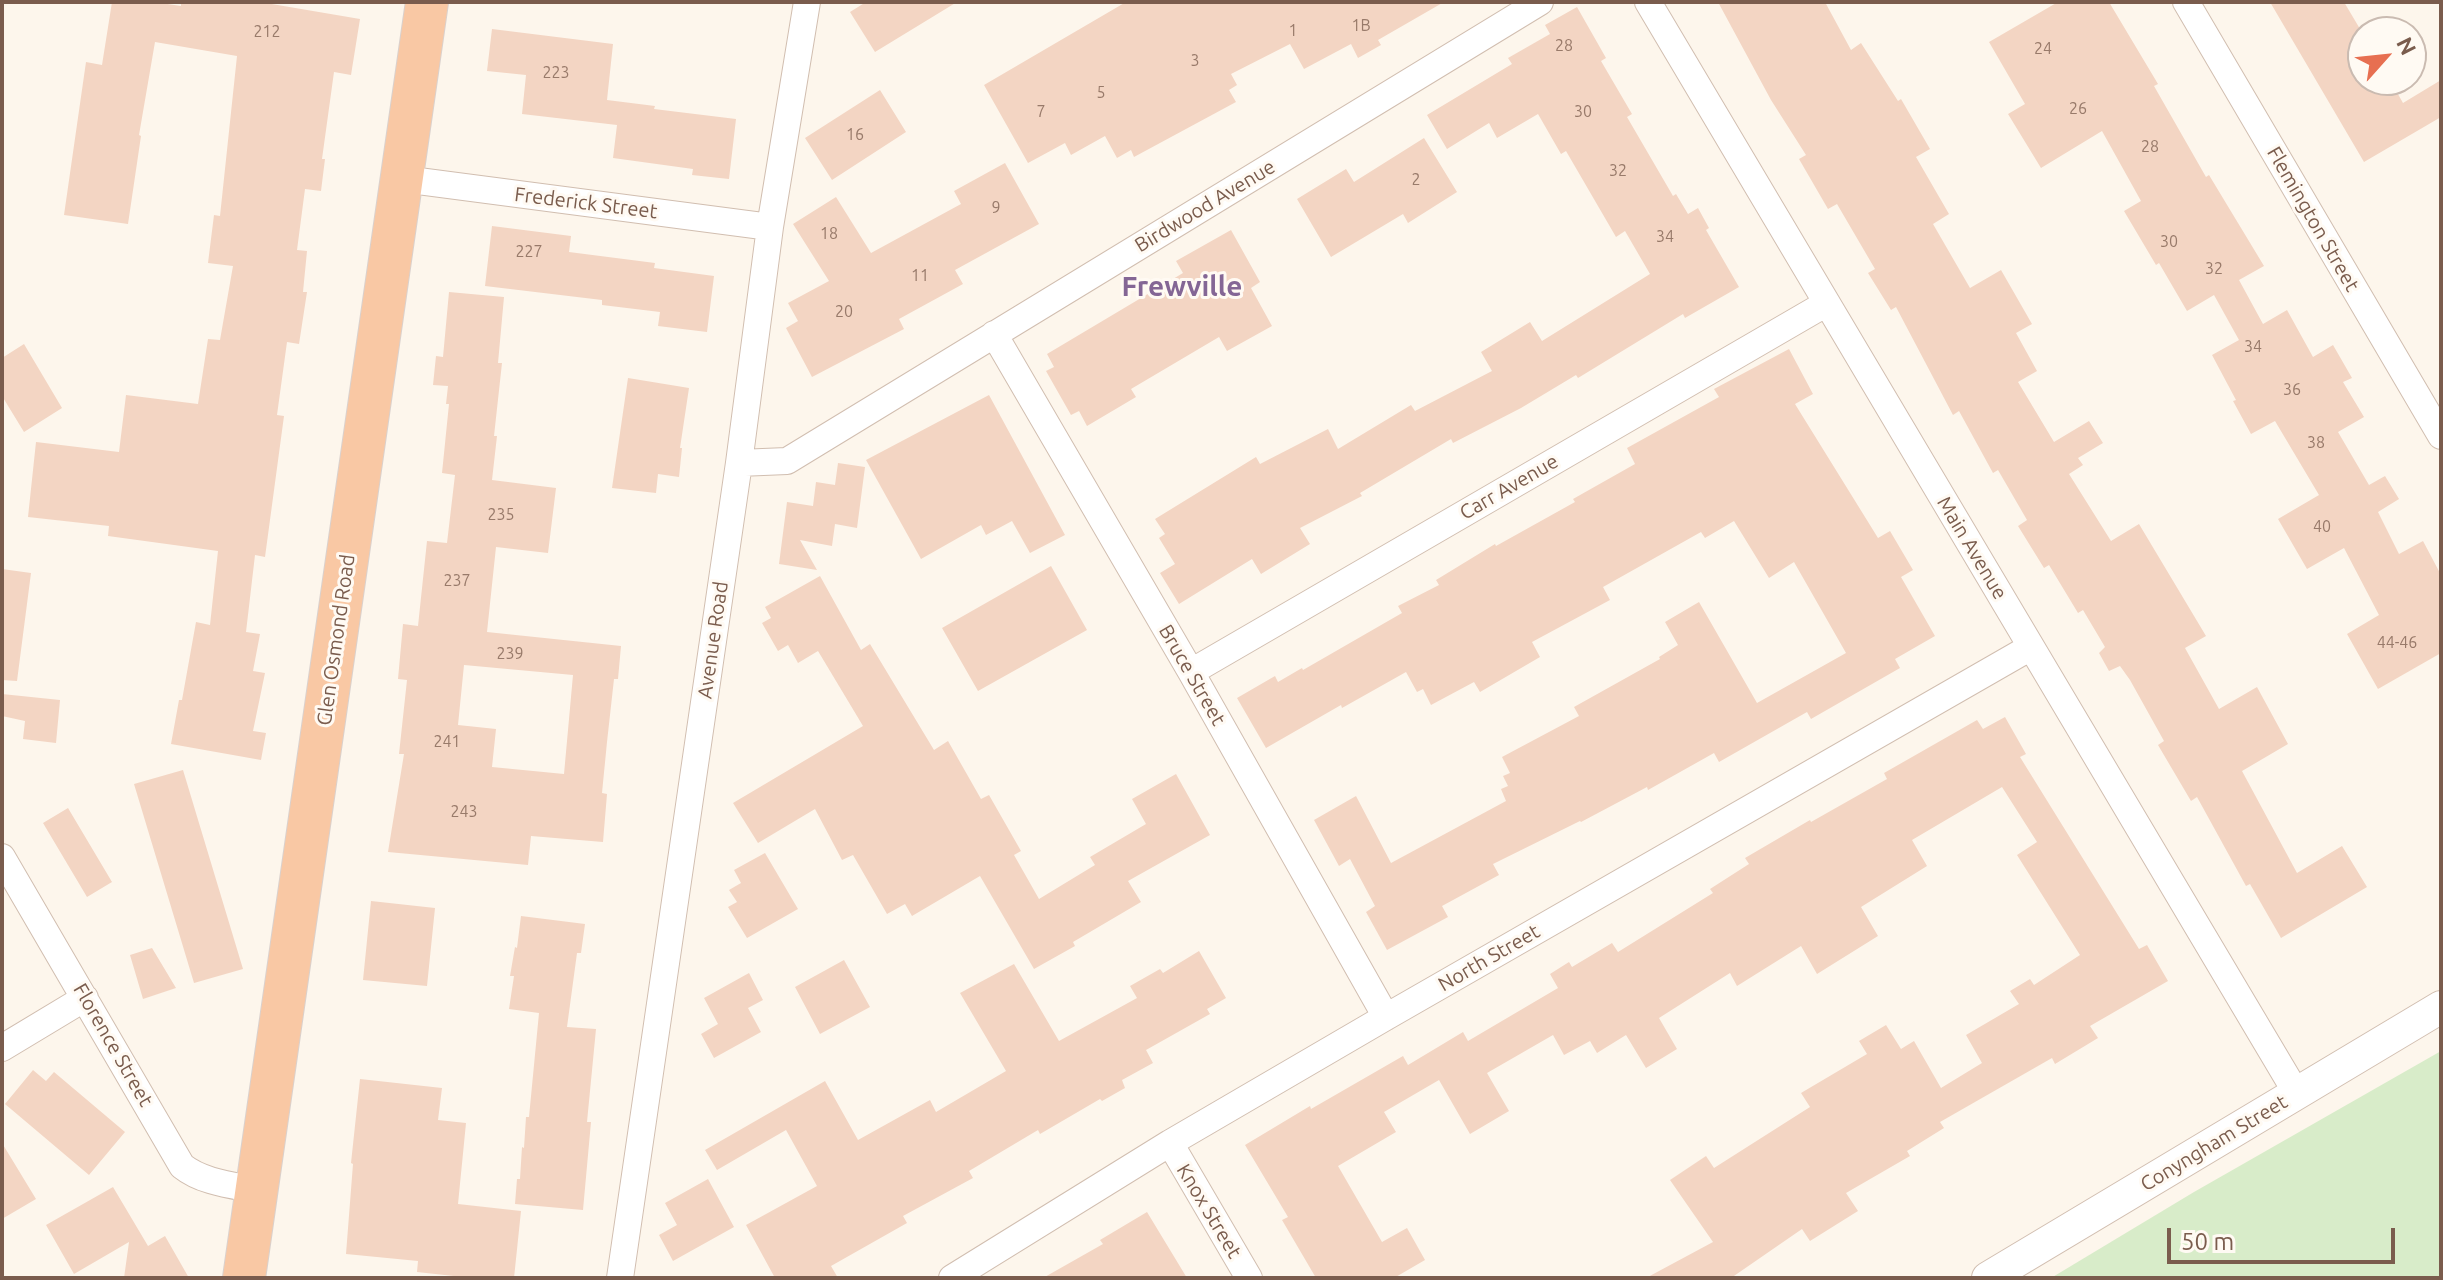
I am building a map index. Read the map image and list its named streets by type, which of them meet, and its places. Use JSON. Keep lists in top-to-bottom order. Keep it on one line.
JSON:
{"streets":{"highway":["Glen Osmond Road"],"street":["Frederick Street","Birdwood Avenue","Flemington Street","Carr Avenue","Main Avenue","Avenue Road","Bruce Street","North Street","Florence Street","Conyngham Street","Knox Street"]},"crossings":[["Frederick Street","Glen Osmond Road"],["Frederick Street","Avenue Road"],["Birdwood Avenue","Avenue Road"],["Birdwood Avenue","Bruce Street"],["Carr Avenue","Main Avenue"],["Carr Avenue","Bruce Street"],["Main Avenue","North Street"],["Main Avenue","Conyngham Street"],["Glen Osmond Road","Florence Street"],["Bruce Street","North Street"],["North Street","Knox Street"]],"districts":["Frewville"],"house_numbers":["1B","1","212","28","24","3","223","5","26","7","30","16","28","32","2","9","18","34","30","227","32","11","20","34","36","38","235","40","237","44-46","239","241","243"],"scale_bar":"50 m","north":"top right"}
